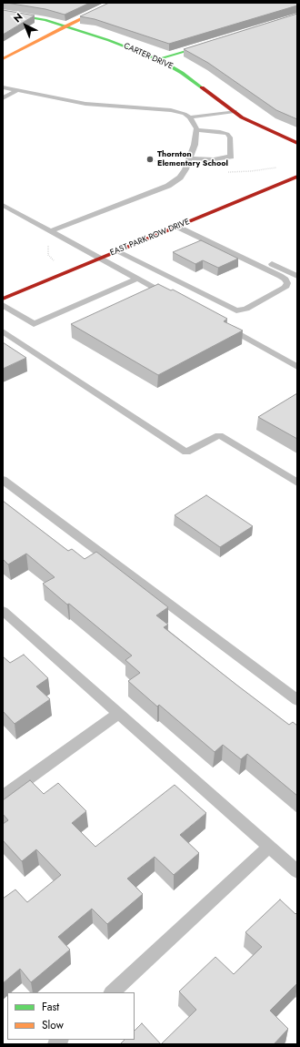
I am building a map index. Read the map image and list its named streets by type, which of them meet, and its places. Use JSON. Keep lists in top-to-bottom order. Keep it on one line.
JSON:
{"streets":{"street":["CARTER DRIVE","EAST PARK ROW DRIVE"]},"places":["Thornton Elementary School"],"legend":["Fast","Slow"],"north":"top left"}
